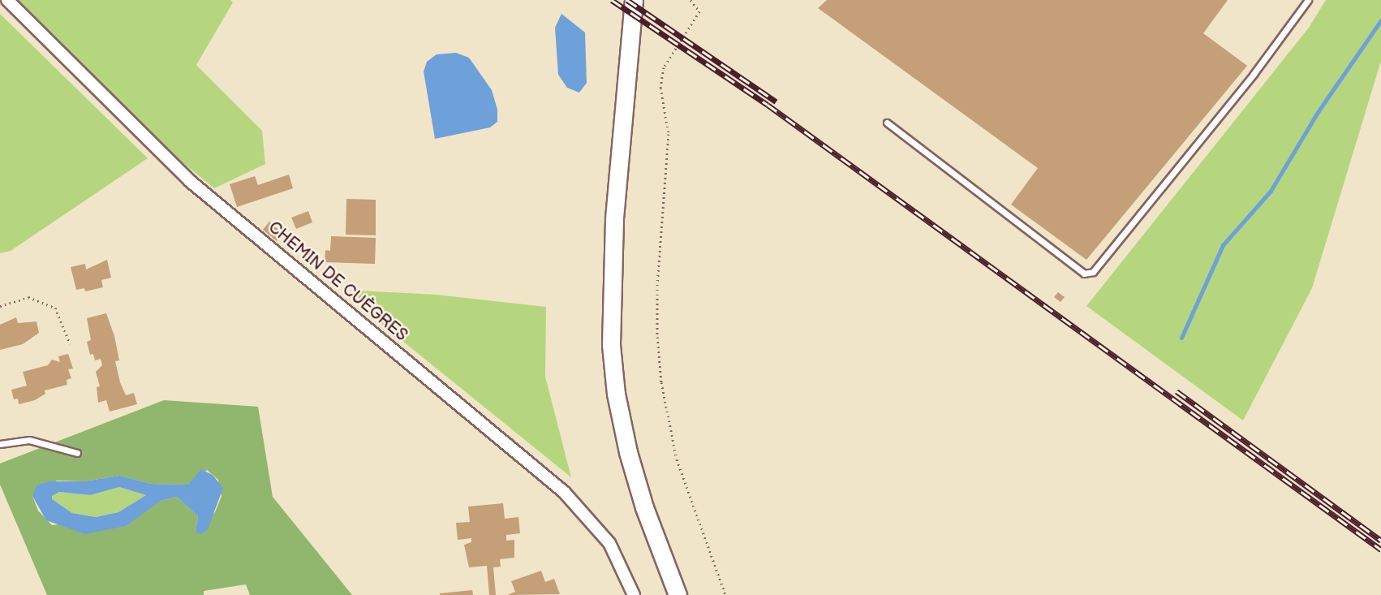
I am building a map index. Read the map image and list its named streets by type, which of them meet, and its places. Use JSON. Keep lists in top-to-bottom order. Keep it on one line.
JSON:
{"streets":{"street":["CHEMIN DE CUÈGRES"]}}
